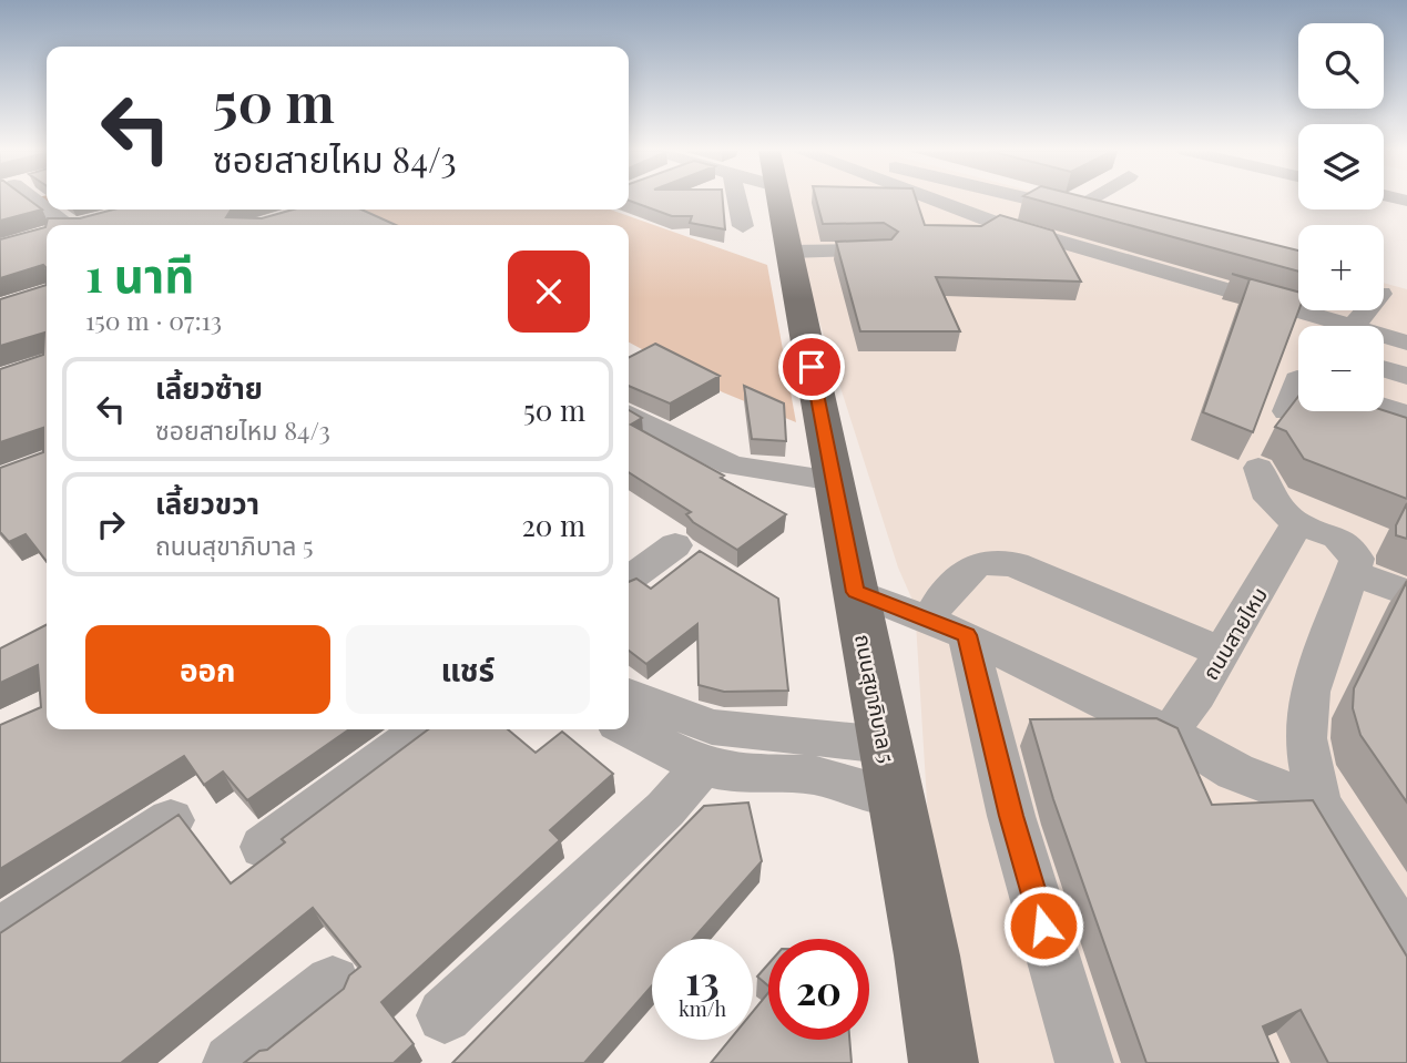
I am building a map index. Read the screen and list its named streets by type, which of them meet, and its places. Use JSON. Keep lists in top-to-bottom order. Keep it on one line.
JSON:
{"streets":{"main road":["ถนนสุขาภิบาล 5"],"street":["ถนนสายไหม"]},"page":{"map_buttons":["+","−"],"turn":["50 m","ซอยสายไหม 84/3"],"heading":["1 นาที","150 m · 07:13"],"list":[{"name":"เลี้ยวซ้าย","note":"ซอยสายไหม 84/3","value":"50 m"},{"name":"เลี้ยวขวา","note":"ถนนสุขาภิบาล 5","value":"20 m"}],"buttons":["ออก","แชร์"],"speed":"13 km/h","limit":"20"}}
